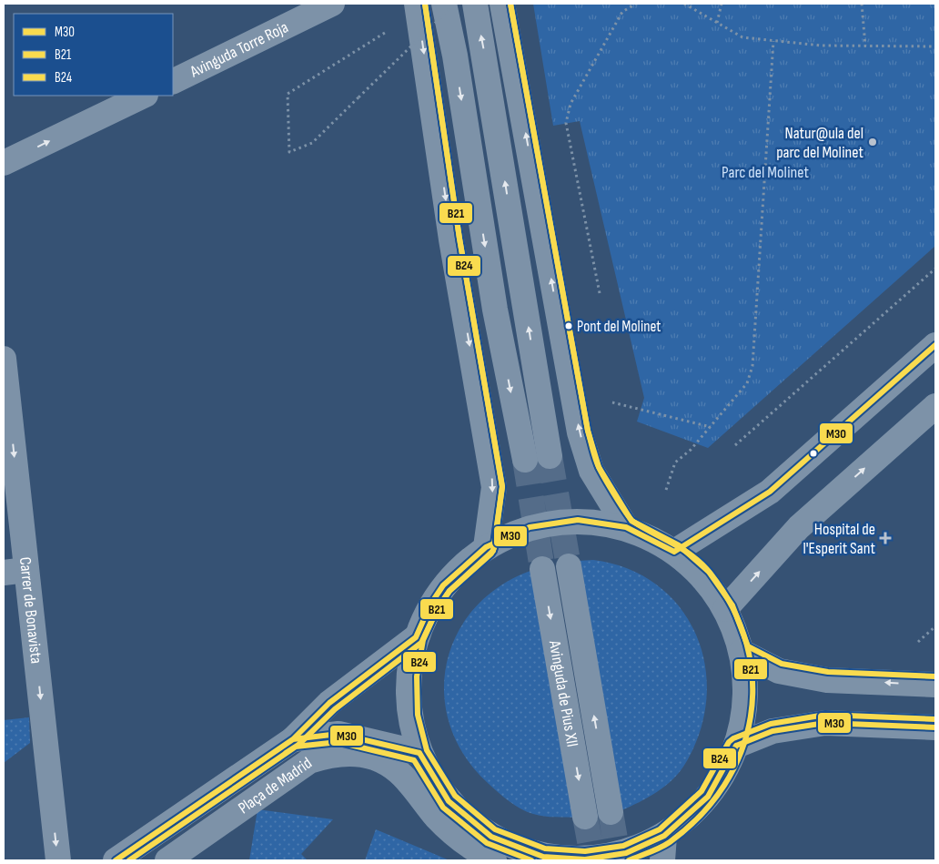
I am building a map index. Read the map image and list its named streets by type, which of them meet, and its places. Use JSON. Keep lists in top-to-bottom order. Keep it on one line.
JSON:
{"streets":{"street":["Avinguda Torre Roja","Carrer de Bonavista","Avinguda de Pius XII","Plaça de Madrid"]},"one_way":["Carrer de Bonavista"],"parks":["Parc del Molinet"],"places":{"other":["Natur@ula del parc del Molinet","Pont del Molinet"],"health":["Hospital de l'Esperit Sant"]},"lines":["transit line B21","transit line B24","transit line M30"],"legend":["M30","B21","B24"]}
